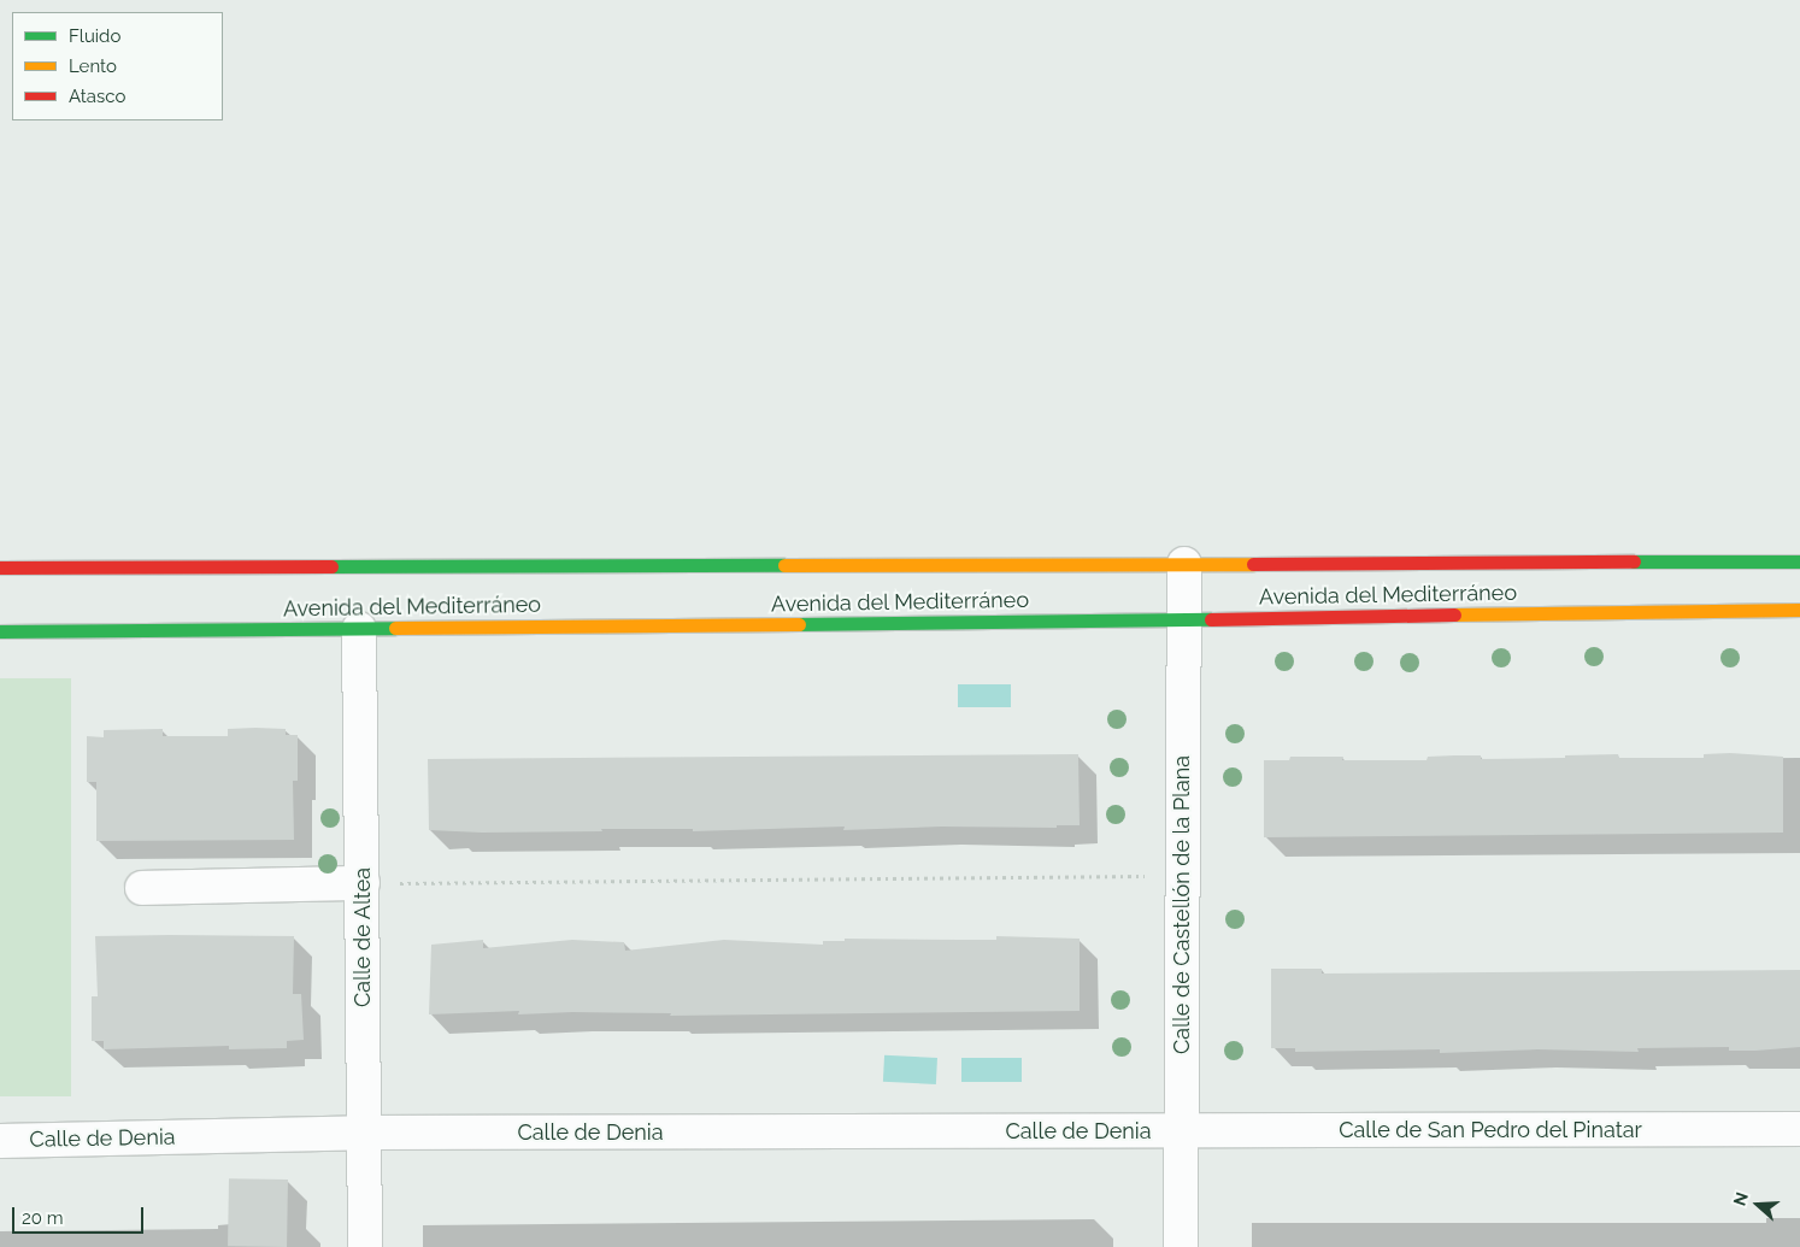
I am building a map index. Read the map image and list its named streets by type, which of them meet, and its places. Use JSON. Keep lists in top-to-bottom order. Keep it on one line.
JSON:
{"streets":{"street":["Avenida del Mediterráneo","Calle de Castellón de la Plana","Calle de Altea","Calle de San Pedro del Pinatar","Calle de Denia"]},"crossings":[["Avenida del Mediterráneo","Calle de Castellón de la Plana"],["Avenida del Mediterráneo","Calle de Altea"],["Calle de Castellón de la Plana","Calle de San Pedro del Pinatar"],["Calle de Castellón de la Plana","Calle de Denia"],["Calle de Altea","Calle de Denia"],["Calle de San Pedro del Pinatar","Calle de Denia"]],"legend":["Fluido","Lento","Atasco"],"scale_bar":"20 m","north":"left"}
